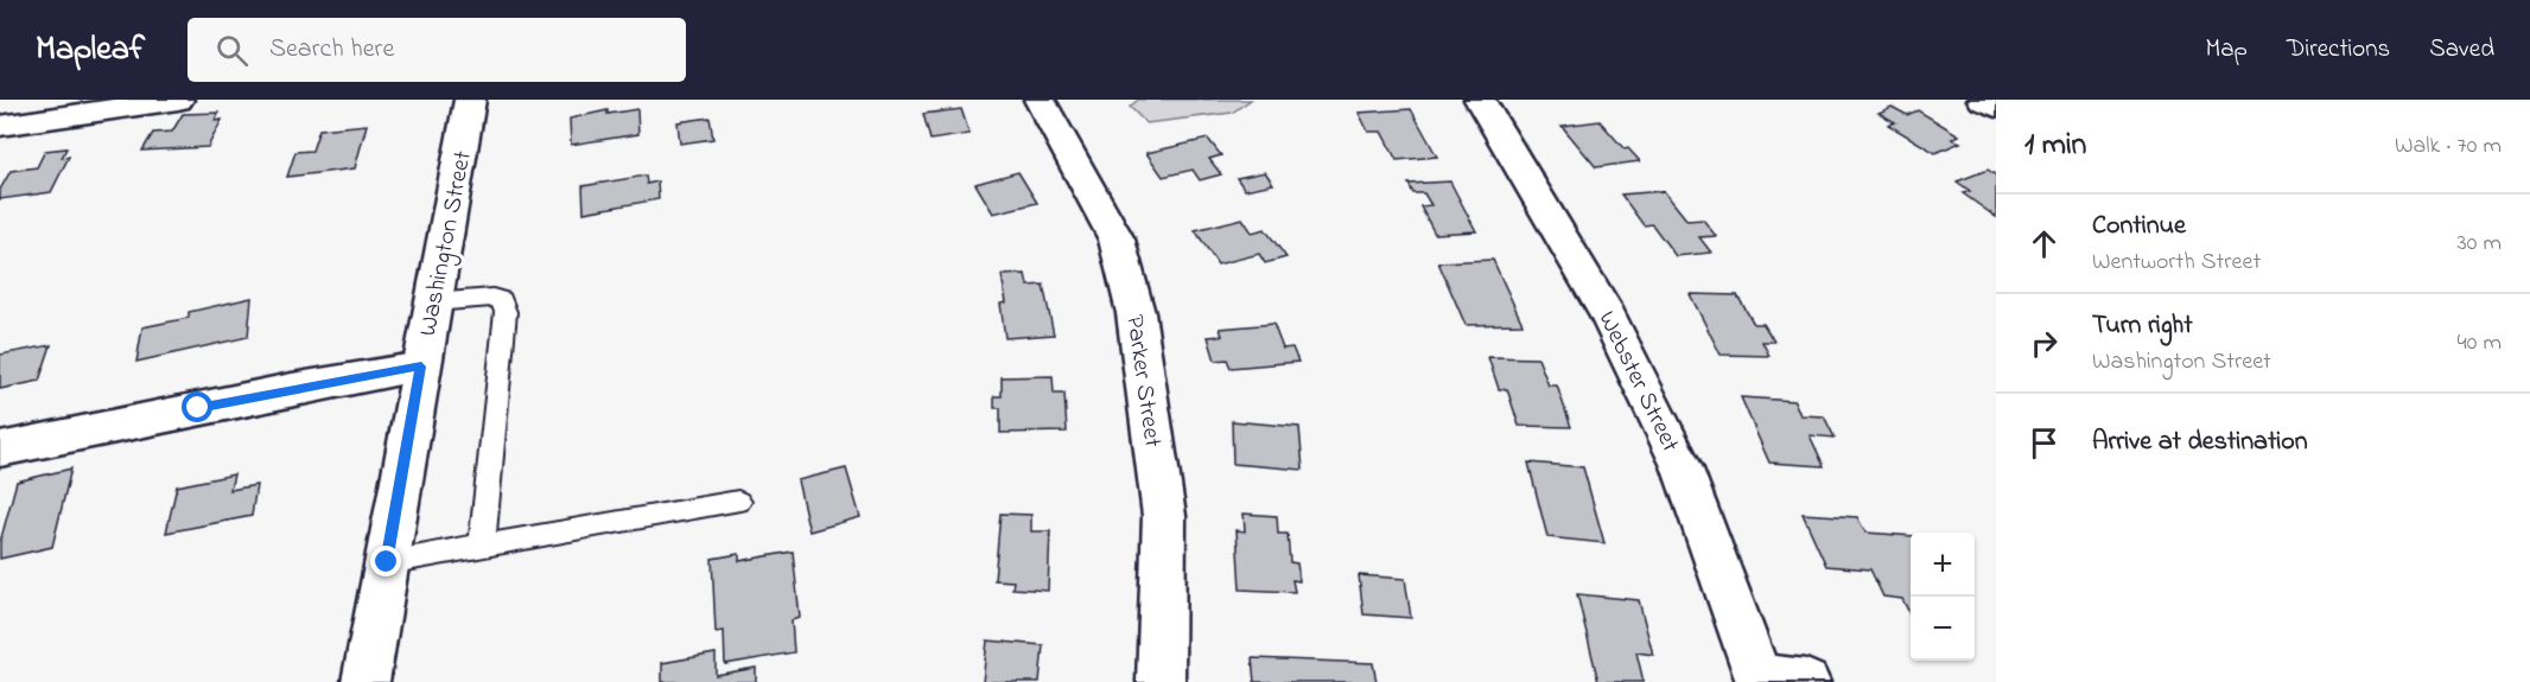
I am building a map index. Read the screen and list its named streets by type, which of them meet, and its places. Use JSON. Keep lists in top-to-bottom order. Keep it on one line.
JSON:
{"streets":{"street":["Washington Street","Parker Street","Webster Street"]},"page":{"header":"Mapleaf","search":"Search here","nav":["Map","Directions","Saved"],"heading":["1 min","Walk · 70 m"],"list":[["Continue","Wentworth Street","30 m"],["Turn right","Washington Street","40 m"],"Arrive at destination"],"map_buttons":["+","−"]}}
